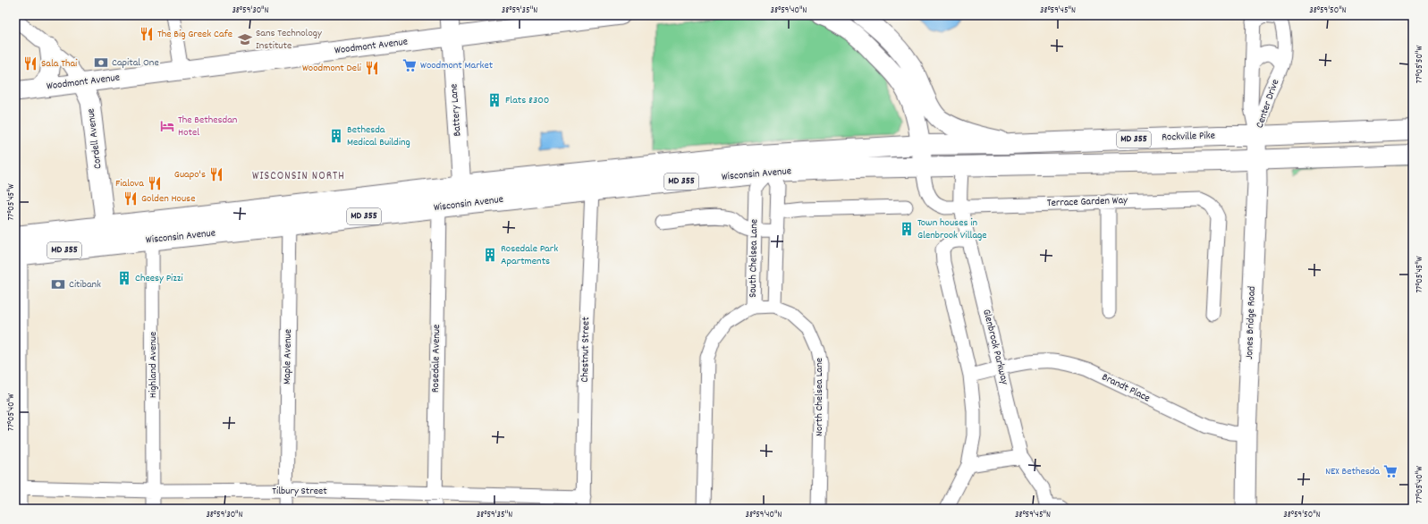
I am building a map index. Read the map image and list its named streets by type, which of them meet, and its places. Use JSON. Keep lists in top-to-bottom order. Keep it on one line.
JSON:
{"streets":{"main road":["Rockville Pike","MD 355","Wisconsin Avenue"],"street":["Woodmont Avenue","Center Drive","Battery Lane","Cordell Avenue","Terrace Garden Way","South Chelsea Lane","Jones Bridge Road","Glenbrook Parkway","Chestnut Street","Maple Avenue","Rosedale Avenue","Highland Avenue","Brandt Place","North Chelsea Lane","Tilbury Street"]},"crossings":[["Woodmont Avenue","Battery Lane"],["Woodmont Avenue","Cordell Avenue"],["Center Drive","Rockville Pike"],["Center Drive","Jones Bridge Road"],["Battery Lane","Wisconsin Avenue"],["Rockville Pike","Wisconsin Avenue"],["Rockville Pike","Jones Bridge Road"],["Cordell Avenue","Wisconsin Avenue"],["MD 355","Wisconsin Avenue"],["MD 355","Terrace Garden Way"],["MD 355","Jones Bridge Road"],["MD 355","Glenbrook Parkway"],["Wisconsin Avenue","Terrace Garden Way"],["Wisconsin Avenue","South Chelsea Lane"],["Wisconsin Avenue","Chestnut Street"],["Wisconsin Avenue","Maple Avenue"],["Wisconsin Avenue","Rosedale Avenue"],["Wisconsin Avenue","Highland Avenue"],["Terrace Garden Way","Glenbrook Parkway"],["South Chelsea Lane","North Chelsea Lane"],["Jones Bridge Road","Brandt Place"],["Glenbrook Parkway","Brandt Place"],["Chestnut Street","Tilbury Street"],["Maple Avenue","Tilbury Street"],["Rosedale Avenue","Tilbury Street"],["Highland Avenue","Tilbury Street"]],"districts":["WISCONSIN NORTH"],"places":{"restaurant":["The Big Greek Cafe","Sala Thai","Woodmont Deli","Guapo's","Fialova","Golden House"],"school or university":["Sans Technology Institute"],"bank":["Capital One","Citibank"],"supermarket":["Woodmont Market","NEX Bethesda"],"building":["Flats 8300","Bethesda Medical Building","Town houses in Glenbrook Village","Rosedale Park Apartments","Cheesy Pizzi"],"hotel":["The Bethesdan Hotel"]},"coordinates":["38°59'30\"N","38°59'35\"N","38°59'40\"N","38°59'45\"N","38°59'50\"N","77°05'50\"W","77°05'45\"W","77°05'40\"W"]}
